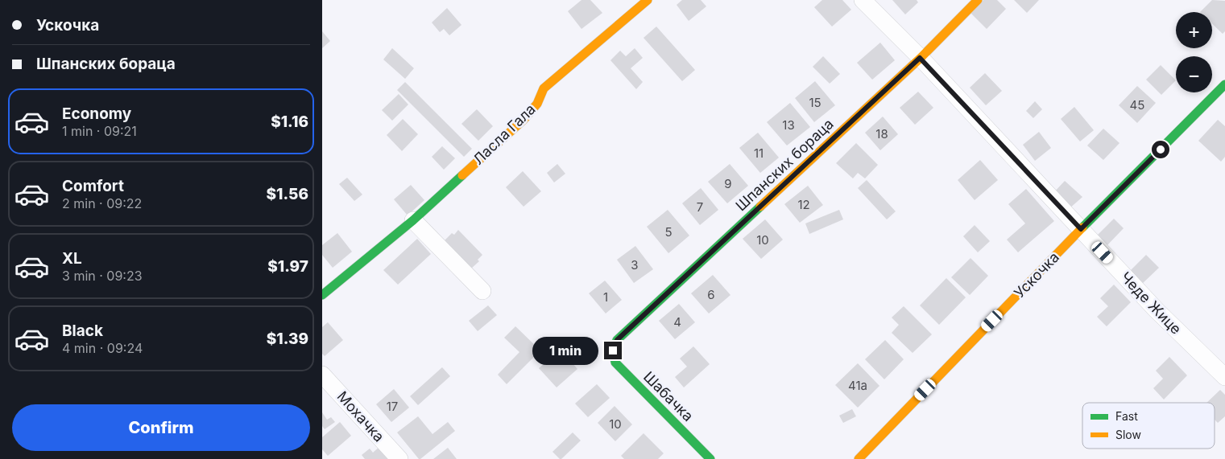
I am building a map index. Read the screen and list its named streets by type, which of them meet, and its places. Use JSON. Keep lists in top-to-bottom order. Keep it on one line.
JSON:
{"streets":{"street":["Ласла Гала","Шпанских бораца","Ускочка","Чеде Жице","Шабачка","Мохачка"]},"crossings":[["Шпанских бораца","Чеде Жице"],["Шпанских бораца","Шабачка"],["Ускочка","Чеде Жице"]],"house_numbers":["15","45","13","18","11","9","12","7","5","10","3","6","1","4","41a","17","10"],"legend":["Fast","Slow"],"page":{"banner":["Ускочка","Шпанских бораца"],"map_buttons":["+","−"],"list":[{"name":"Economy","note":"1 min · 09:21","value":"$1.16"},{"name":"Comfort","note":"2 min · 09:22","value":"$1.56"},{"name":"XL","note":"3 min · 09:23","value":"$1.97"},{"name":"Black","note":"4 min · 09:24","value":"$1.39"}],"bubble":"1 min","buttons":"Confirm"}}
